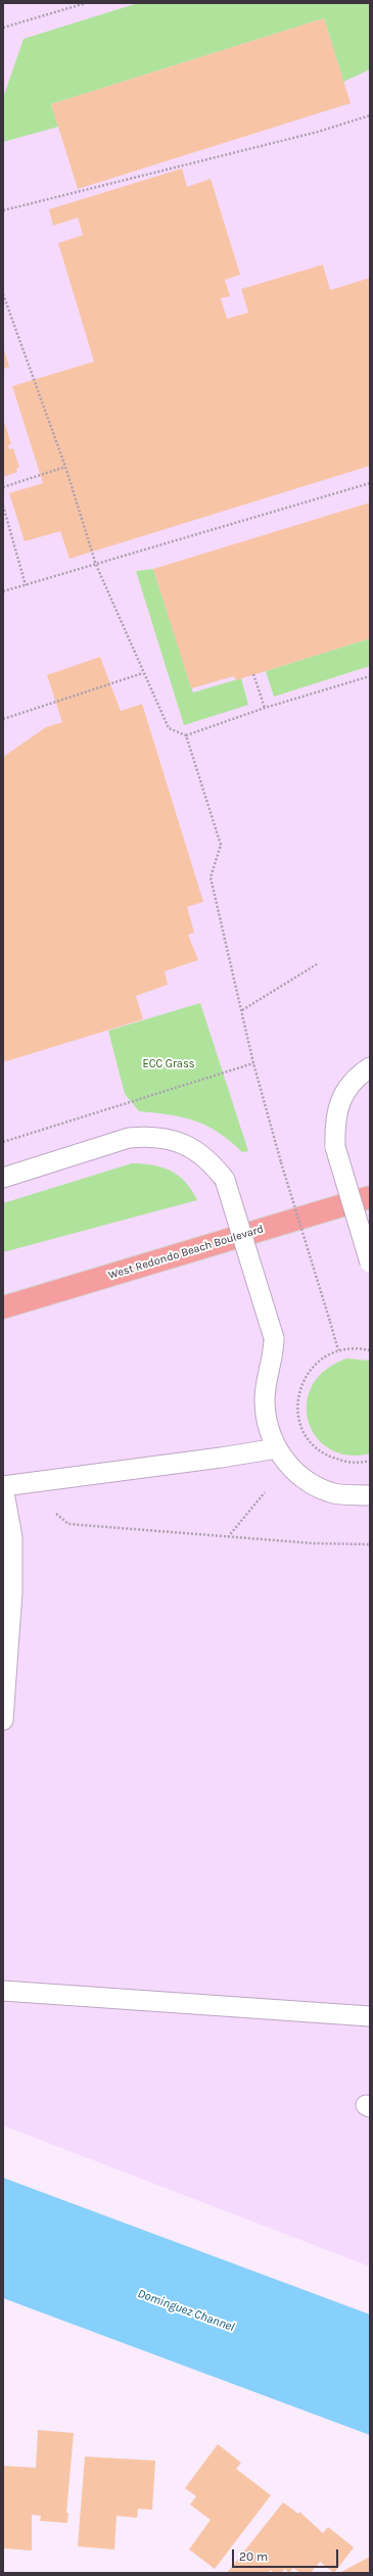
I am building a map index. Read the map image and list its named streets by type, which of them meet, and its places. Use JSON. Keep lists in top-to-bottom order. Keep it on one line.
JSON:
{"streets":{"main road":["West Redondo Beach Boulevard"]},"water":["Dominguez Channel"],"parks":["ECC Grass"],"scale_bar":"20 m"}
